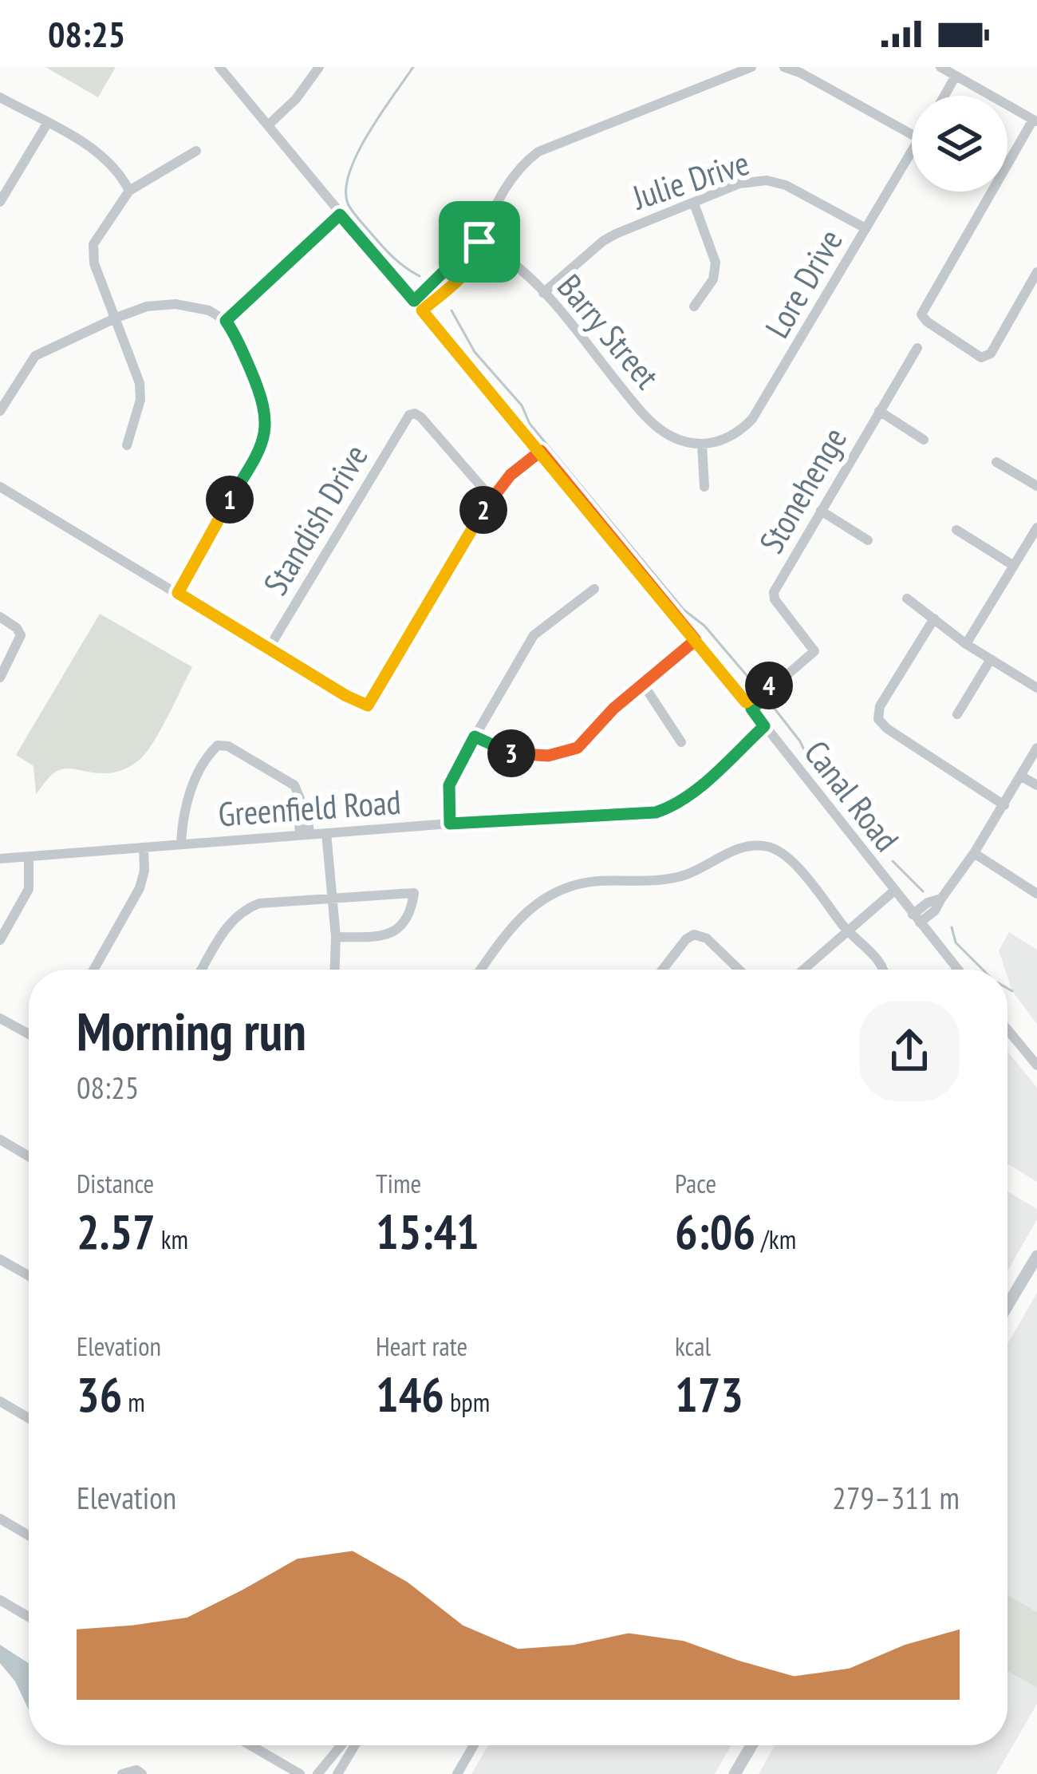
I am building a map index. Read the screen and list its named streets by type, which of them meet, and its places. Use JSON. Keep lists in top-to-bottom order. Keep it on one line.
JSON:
{"streets":{"street":["Julie Drive","Lore Drive","Barry Street","Stonehenge","Standish Drive","Canal Road","Greenfield Road"]},"crossings":[["Julie Drive","Lore Drive"],["Julie Drive","Barry Street"],["Lore Drive","Barry Street"],["Stonehenge","Canal Road"],["Canal Road","Greenfield Road"]],"page":{"status":"08:25","pins":["1","2","4","3"],"heading":["Morning run","08:25"],"stats":[["Distance","2.57 km"],["Time","15:41"],["Pace","6:06 /km"],["Elevation","36 m"],["Heart rate","146 bpm"],["kcal","173"]],"chart":["Elevation","279–311 m"]}}
